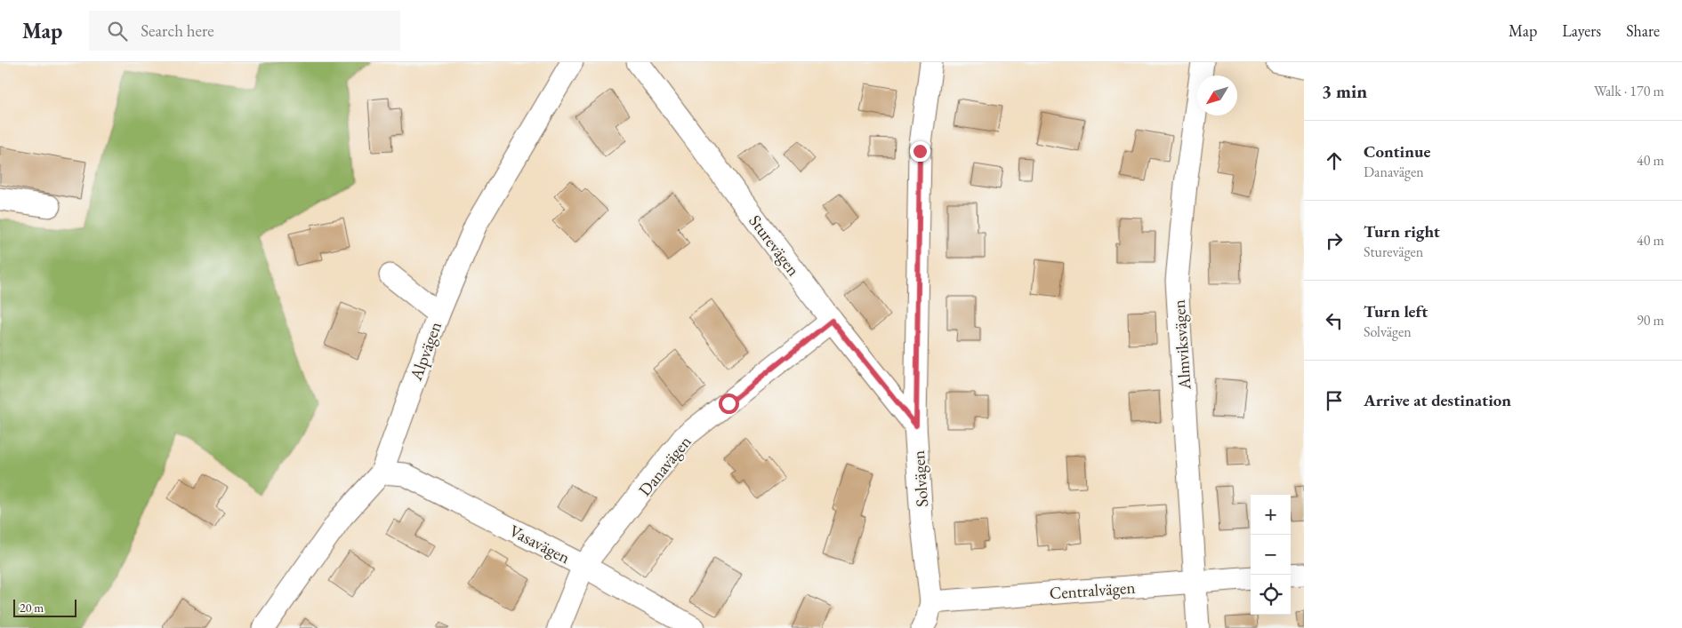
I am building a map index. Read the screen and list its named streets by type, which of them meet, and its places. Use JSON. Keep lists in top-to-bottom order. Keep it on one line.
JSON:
{"streets":{"street":["Sturevägen","Almviksvägen","Alpvägen","Danavägen","Solvägen","Vasavägen","Centralvägen"]},"crossings":[["Sturevägen","Danavägen"],["Sturevägen","Solvägen"],["Almviksvägen","Centralvägen"],["Alpvägen","Vasavägen"],["Danavägen","Vasavägen"],["Solvägen","Centralvägen"]],"scale_bar":"20 m","north":"bottom left","page":{"header":"Map","search":"Search here","nav":["Map","Layers","Share"],"heading":["3 min","Walk · 170 m"],"list":[["Continue","Danavägen","40 m"],["Turn right","Sturevägen","40 m"],["Turn left","Solvägen","90 m"],"Arrive at destination"],"map_buttons":["+","−"],"scale":"20 m"}}
